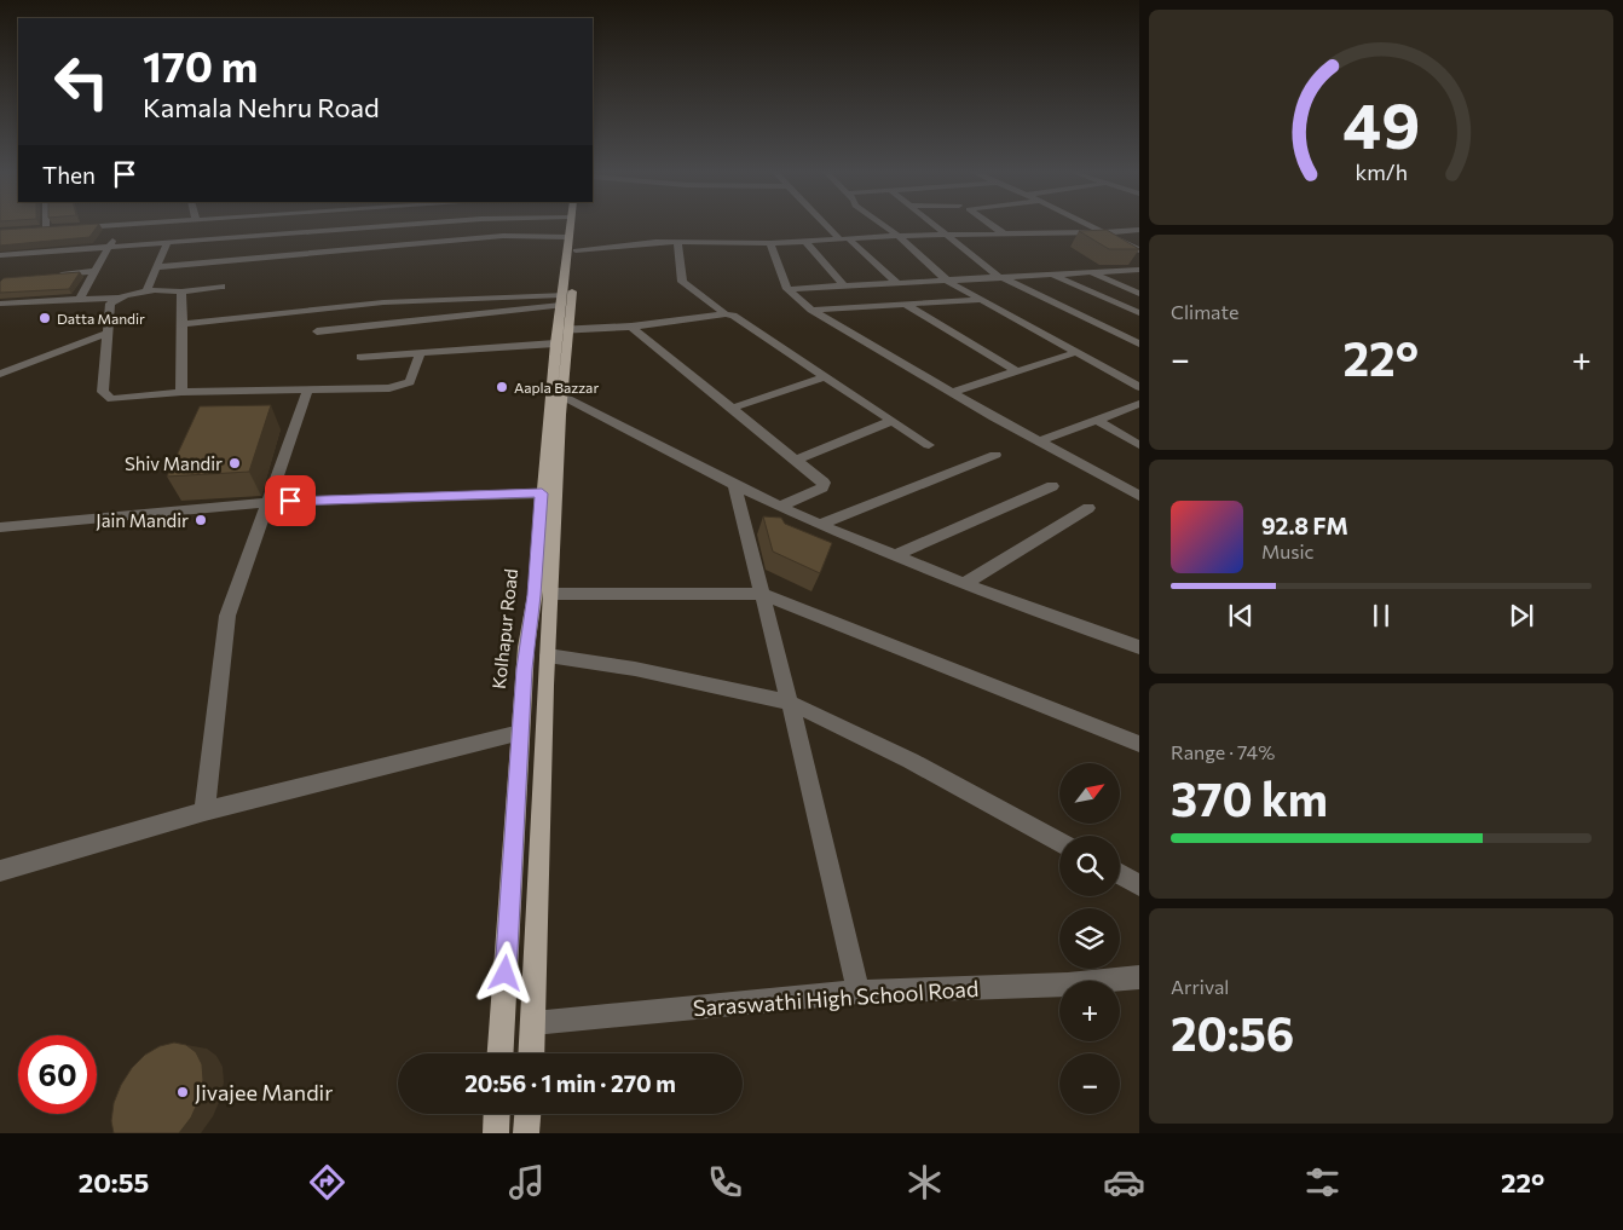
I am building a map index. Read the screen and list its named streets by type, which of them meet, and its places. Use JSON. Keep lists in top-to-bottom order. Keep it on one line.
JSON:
{"streets":{"main road":["Kolhapur Road"],"street":["Saraswathi High School Road"]},"crossings":[["Kolhapur Road","Saraswathi High School Road"]],"places":["Datta Mandir","Aapla Bazzar","Shiv Mandir","Jain Mandir","Jivajee Mandir"],"north":"top right","page":{"turn":["170 m","Kamala Nehru Road"],"then":"Then","tile":["Climate",["Range · 74%","370 km"],["Arrival","20:56"]],"heat":["−","22°","+"],"song":["92.8 FM","Music"],"map_buttons":["+","−"],"limit":"60","trip":"20:56 · 1 min · 270 m","tabs":["20:55","22°"],"gauge":["49","km/h"]}}
